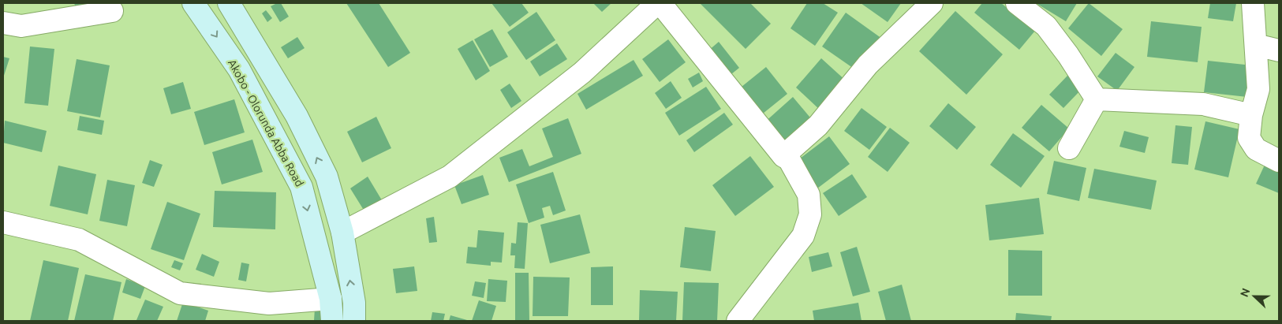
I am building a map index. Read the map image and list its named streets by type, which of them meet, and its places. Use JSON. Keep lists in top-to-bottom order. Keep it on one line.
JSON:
{"streets":{"main road":["Akobo - Olorunda Abba Road"]},"north":"left"}
